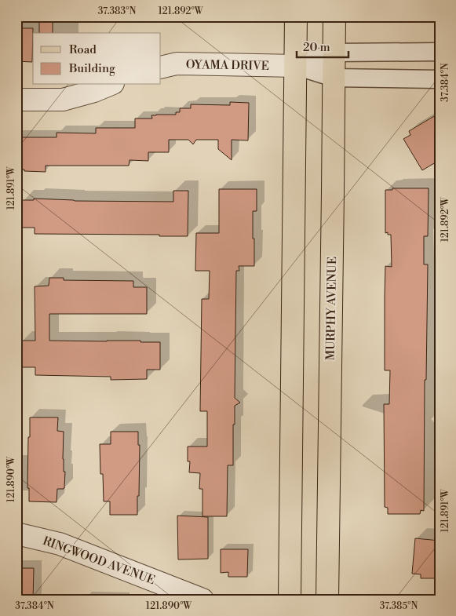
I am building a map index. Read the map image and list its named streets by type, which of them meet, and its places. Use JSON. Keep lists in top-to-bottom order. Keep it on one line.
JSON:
{"streets":{"main road":["MURPHY AVENUE"],"street":["OYAMA DRIVE","RINGWOOD AVENUE"]},"legend":["Road","Building"],"scale_bar":"20 m","coordinates":["37.383°N","121.892°W","37.384°N","121.891°W","121.890°W","37.385°N"]}
